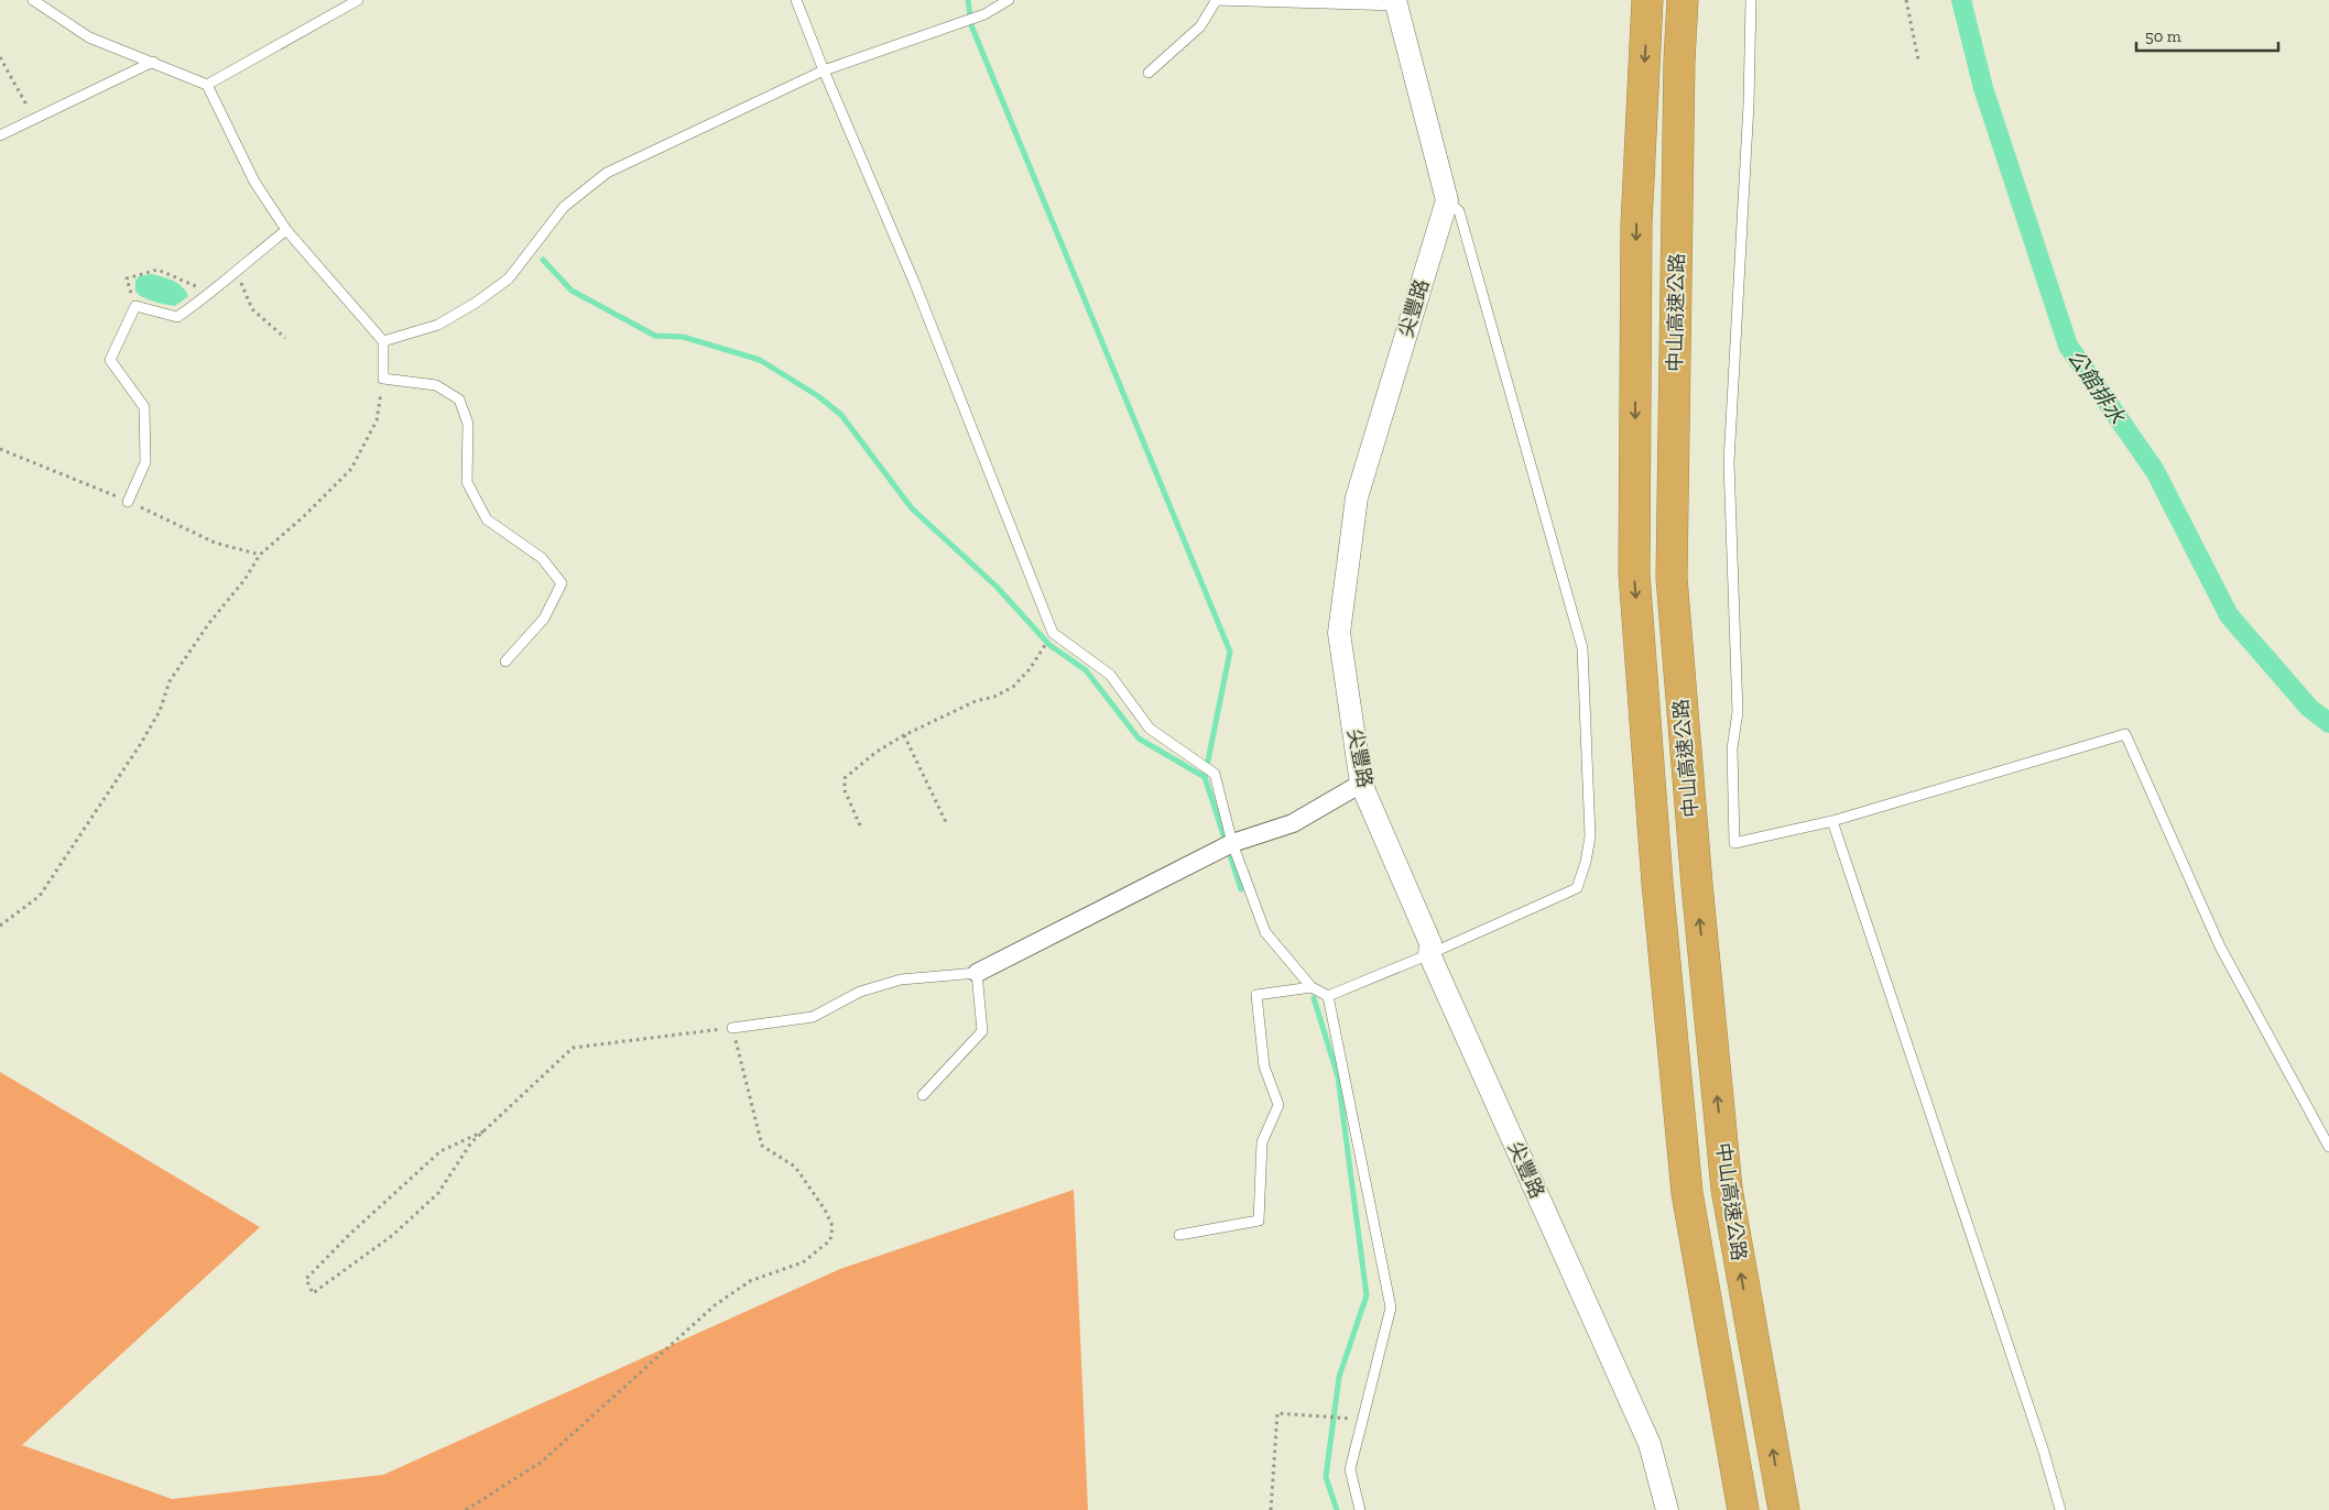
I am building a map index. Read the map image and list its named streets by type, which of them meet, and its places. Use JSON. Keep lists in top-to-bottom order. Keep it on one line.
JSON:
{"streets":{"highway":["中山高速公路"],"street":["尖豐路"]},"water":["公館排水"],"scale_bar":"50 m"}
